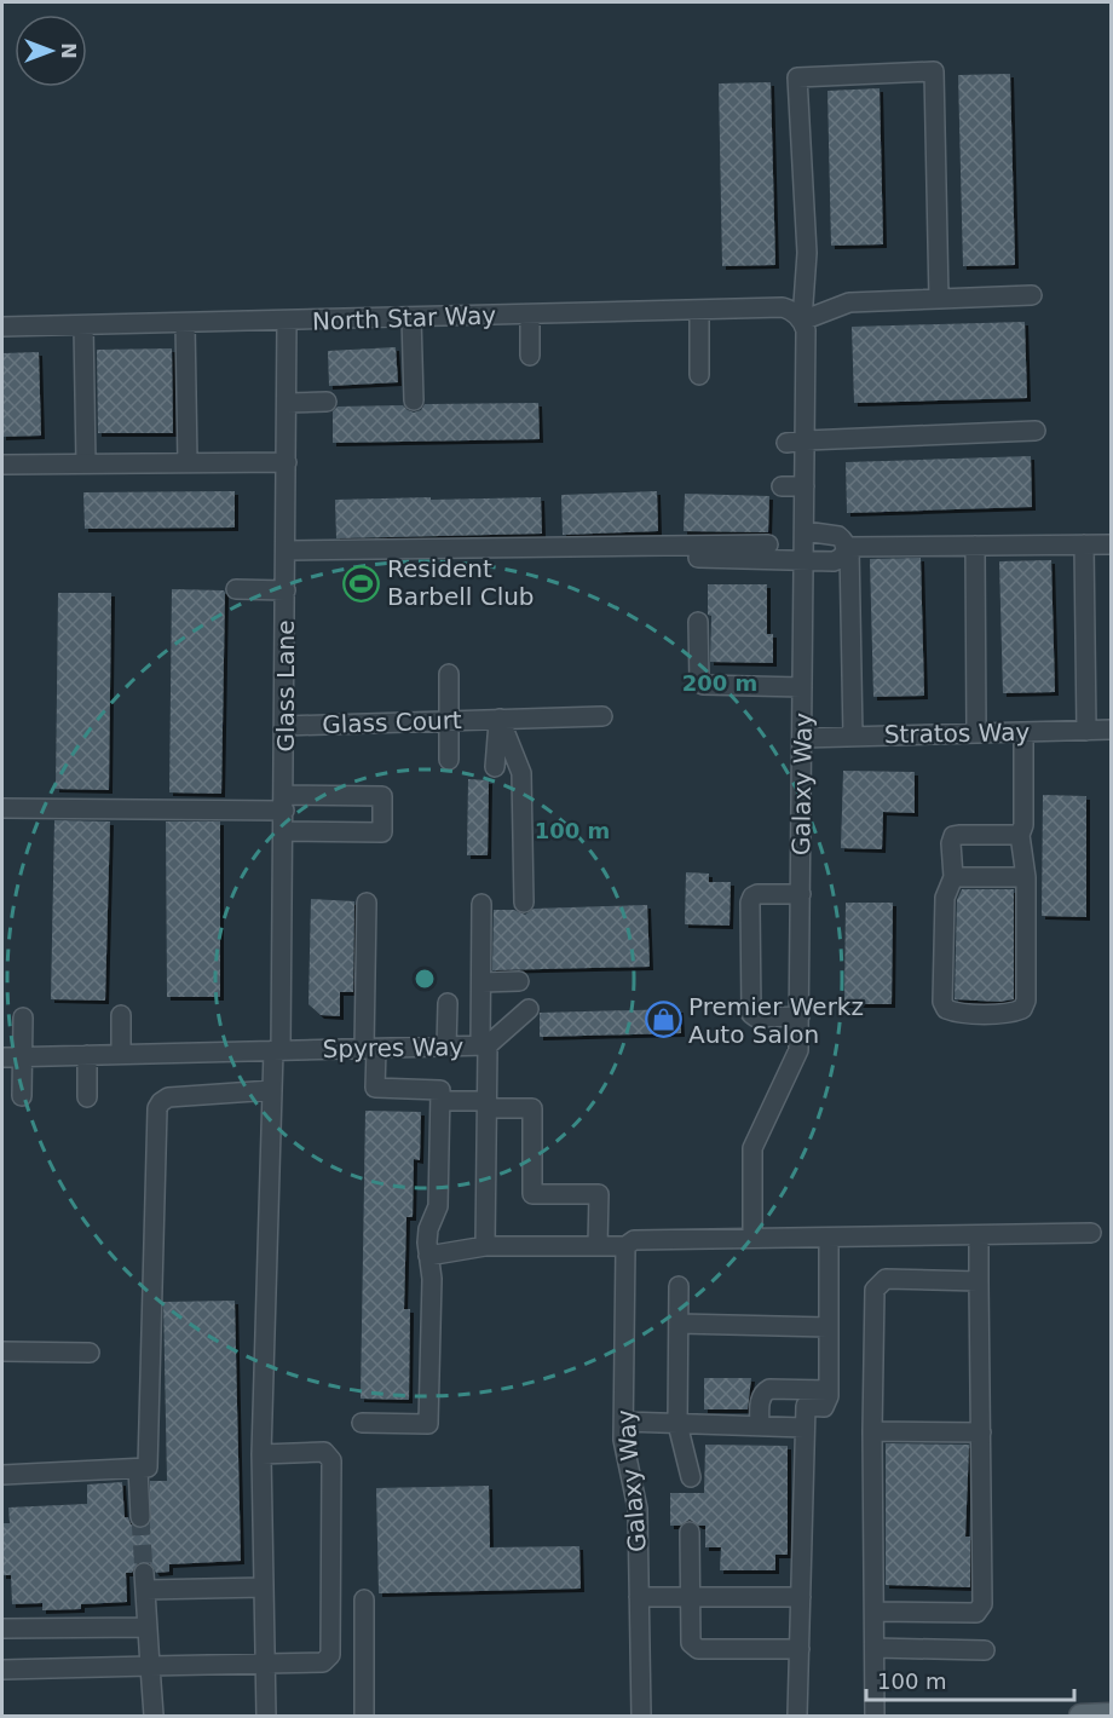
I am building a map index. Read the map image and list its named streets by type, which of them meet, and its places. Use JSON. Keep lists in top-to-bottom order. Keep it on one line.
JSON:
{"streets":{"street":["North Star Way","Glass Lane","Glass Court","Stratos Way","Galaxy Way","Spyres Way"]},"crossings":[["North Star Way","Glass Lane"],["North Star Way","Galaxy Way"],["Glass Lane","Glass Court"],["Glass Lane","Spyres Way"],["Stratos Way","Galaxy Way"]],"places":{"sports":["Resident Barbell Club"],"shop":["Premier Werkz Auto Salon"]},"scale_bar":"100 m","north":"right","rings":["200 m","100 m"]}
